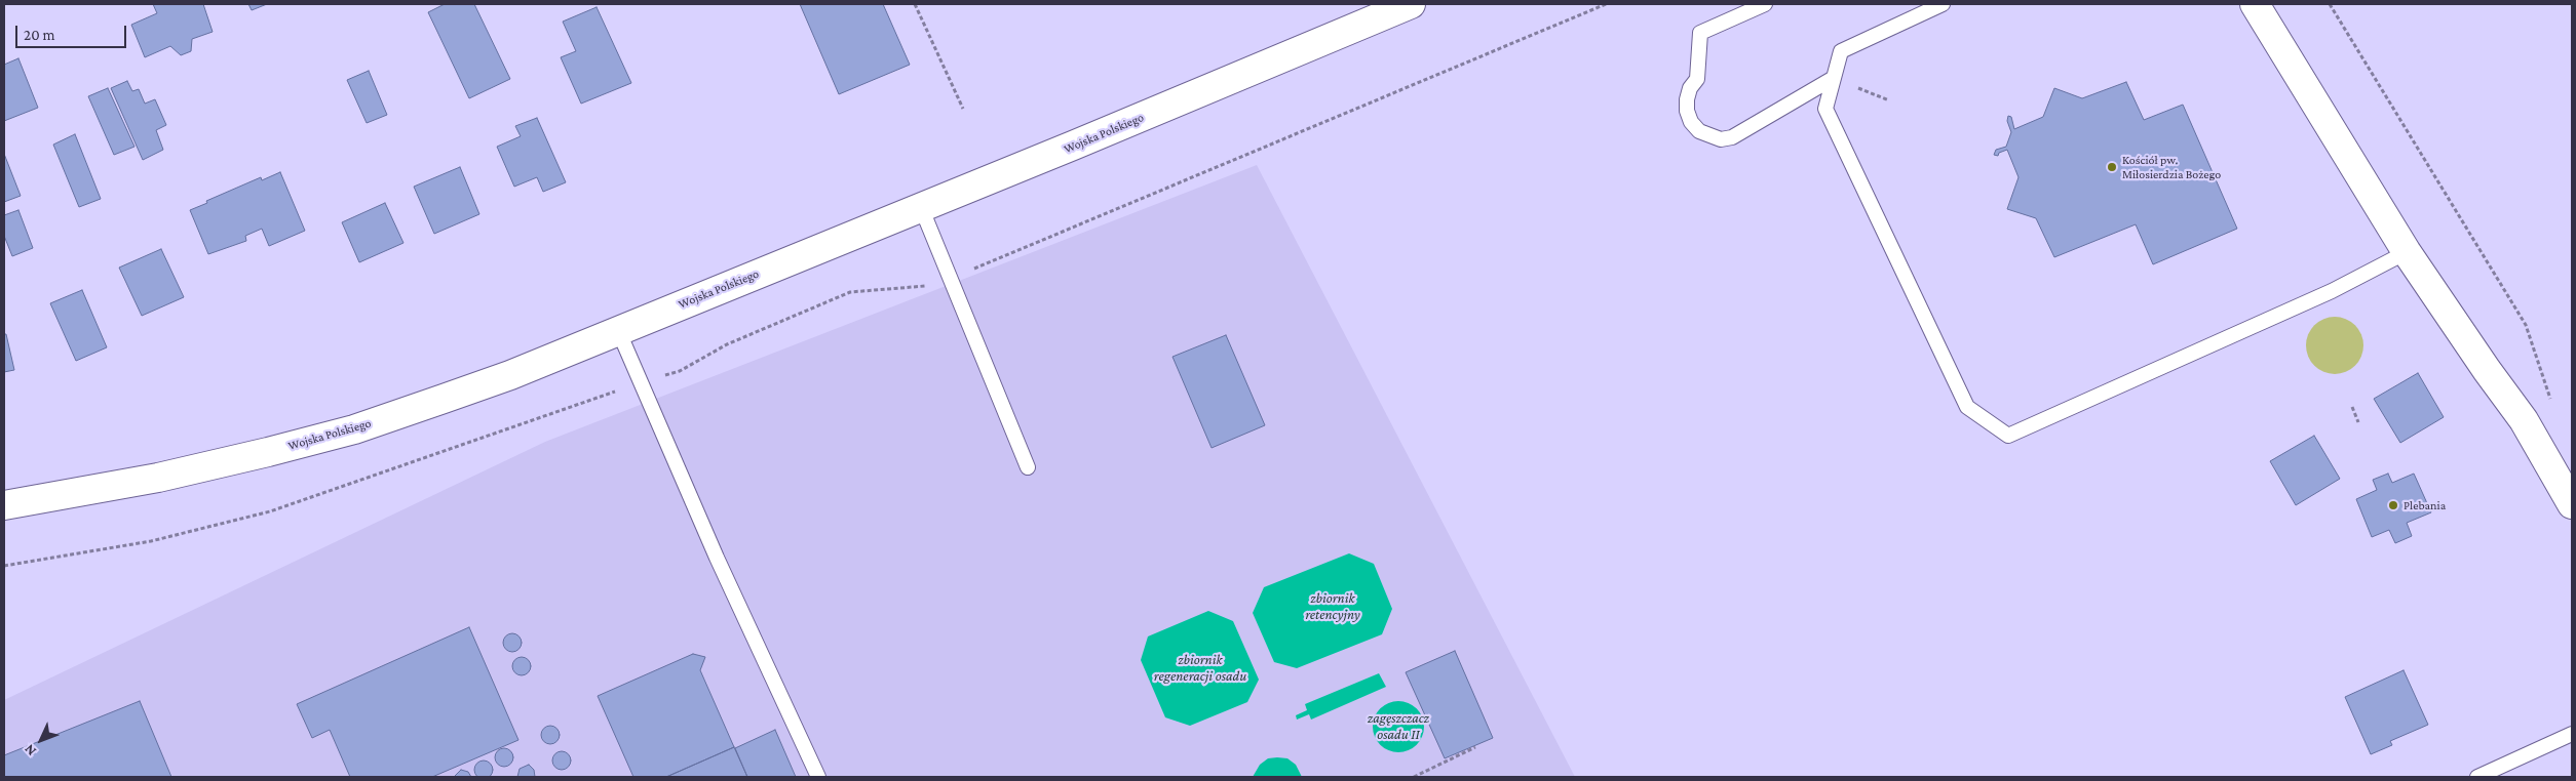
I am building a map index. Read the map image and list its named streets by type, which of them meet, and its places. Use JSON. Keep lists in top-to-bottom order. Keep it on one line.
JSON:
{"streets":{"main road":["Wojska Polskiego"]},"water":["zbiornik retencyjny","zbiornik regeneracji osadu","zagęszczacz osadu II"],"places":["Kościół pw. Miłosierdzia Bożego","Plebania"],"scale_bar":"20 m","north":"bottom left"}
